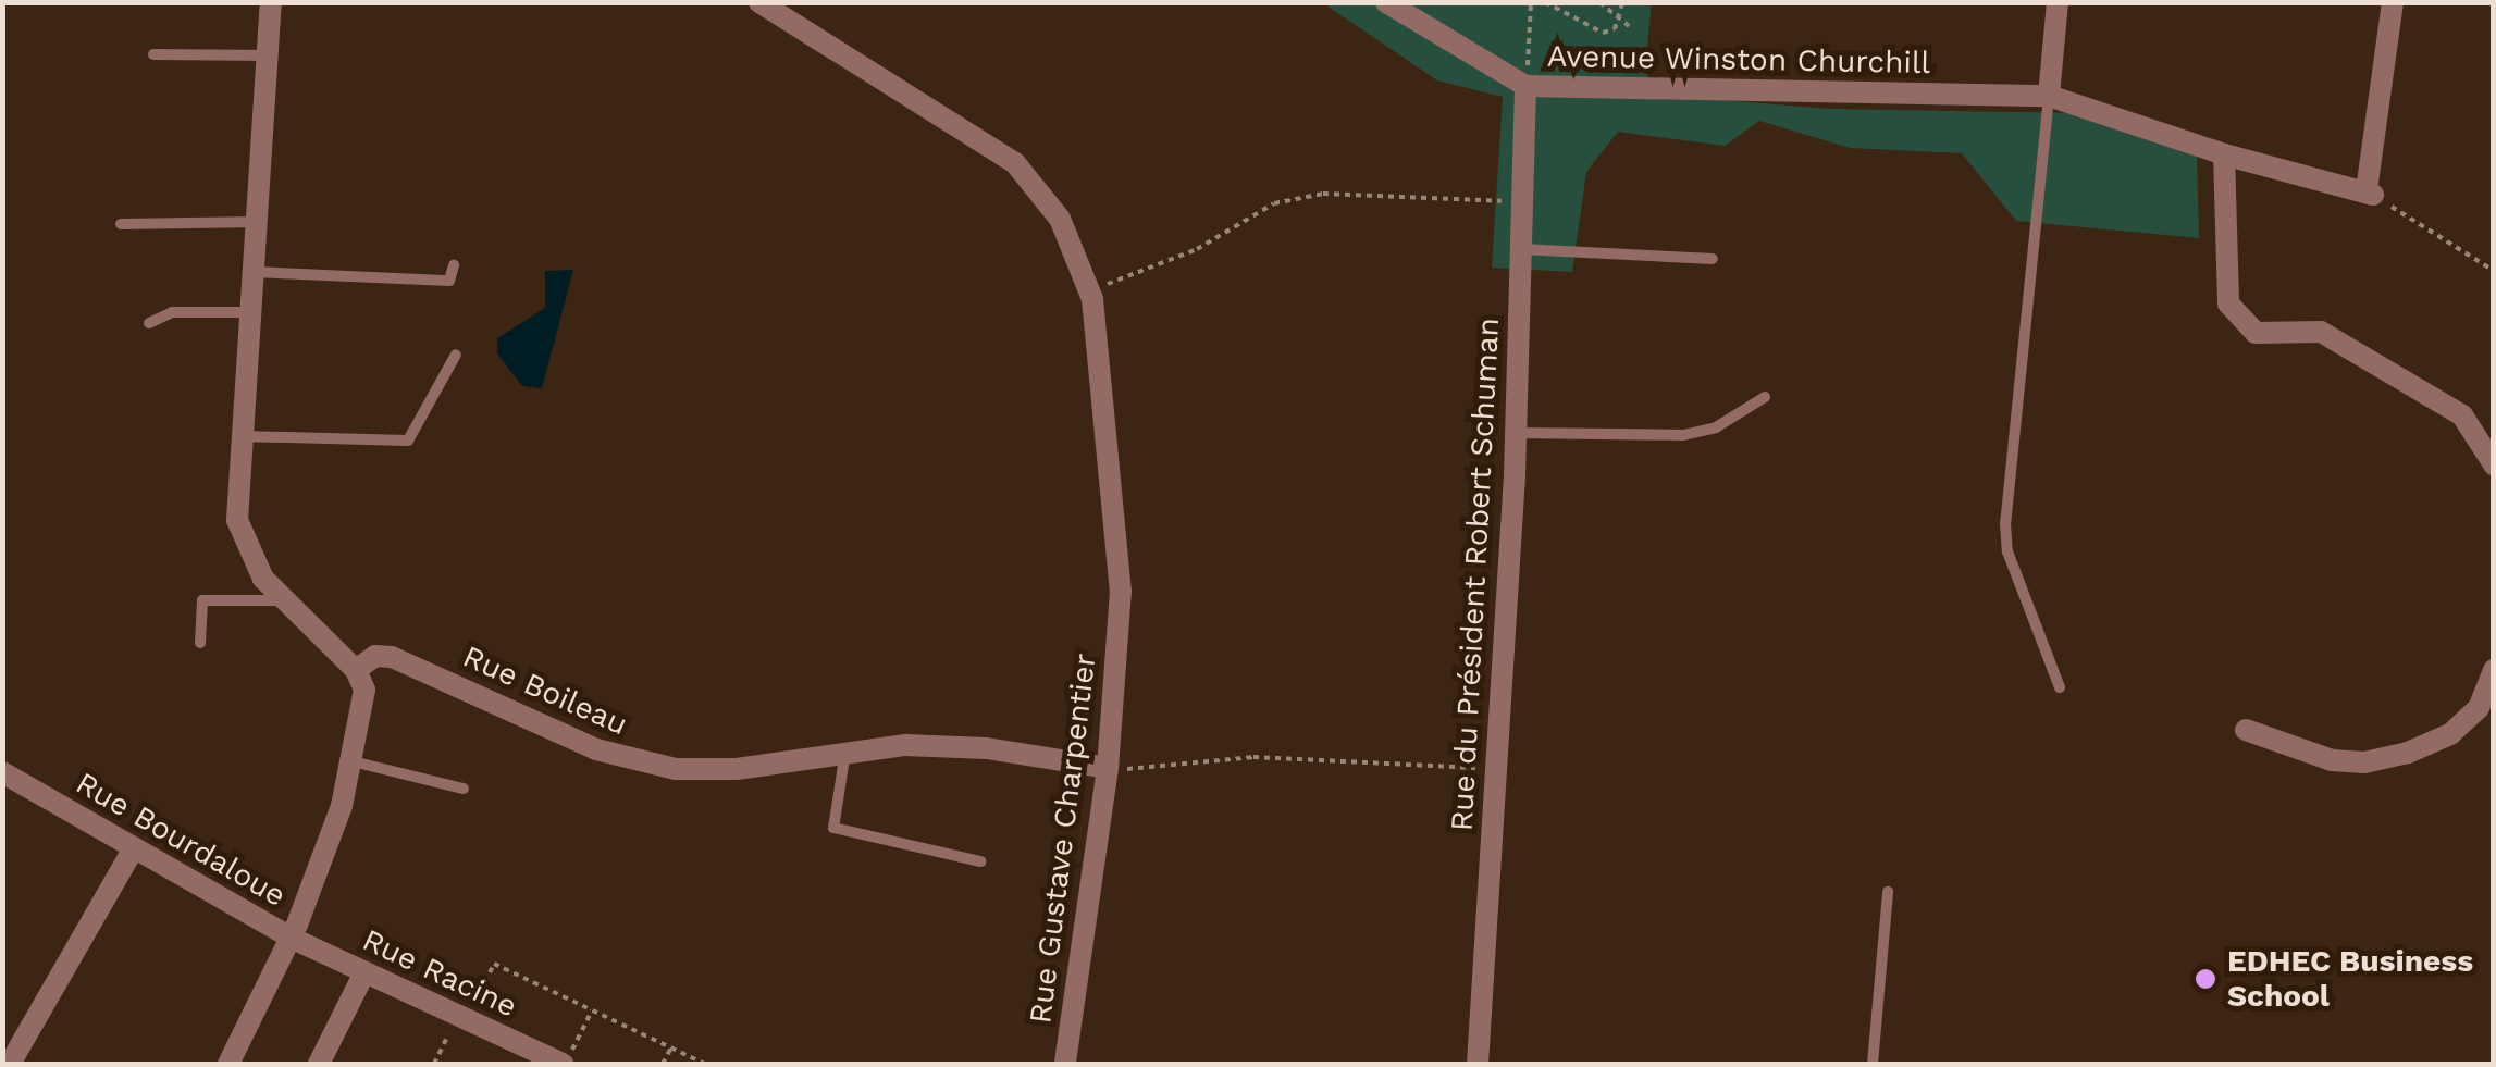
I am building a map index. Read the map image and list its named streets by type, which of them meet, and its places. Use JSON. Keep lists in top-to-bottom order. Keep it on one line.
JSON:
{"streets":{"street":["Avenue Winston Churchill","Rue du Président Robert Schuman","Rue Boileau","Rue Gustave Charpentier","Rue Bourdaloue","Rue Racine"]},"crossings":[["Avenue Winston Churchill","Rue du Président Robert Schuman"],["Rue Boileau","Rue Gustave Charpentier"],["Rue Bourdaloue","Rue Racine"]],"places":["EDHEC Business School"]}
